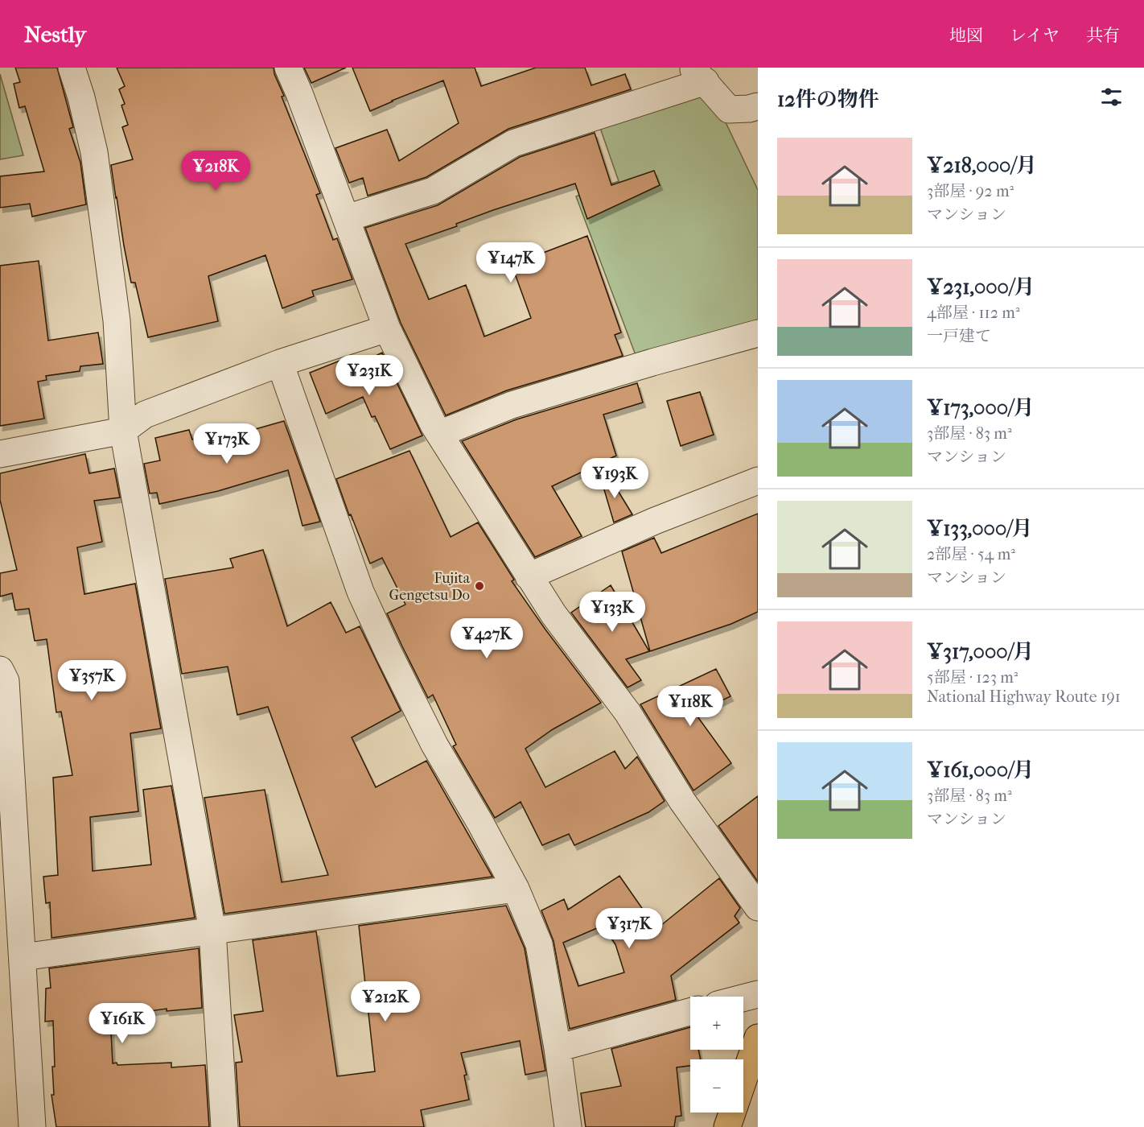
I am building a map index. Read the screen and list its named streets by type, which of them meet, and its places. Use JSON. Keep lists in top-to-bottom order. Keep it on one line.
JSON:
{"places":["Fujita Gengetsu Do"],"page":{"header":"Nestly","nav":["地図","レイヤ","共有"],"heading":"12件の物件","list":[{"name":"¥218,000/月","note":"3部屋 · 92 m² · マンション"},{"name":"¥231,000/月","note":"4部屋 · 112 m² · 一戸建て"},{"name":"¥173,000/月","note":"3部屋 · 83 m² · マンション"},{"name":"¥133,000/月","note":"2部屋 · 54 m² · マンション"},{"name":"¥317,000/月","note":"5部屋 · 123 m² · National Highway Route 191"},{"name":"¥161,000/月","note":"3部屋 · 83 m² · マンション"}],"price":["¥218K","¥147K","¥231K","¥173K","¥193K","¥133K","¥427K","¥357K","¥118K","¥317K","¥212K","¥161K"],"map_buttons":["+","−"]}}
